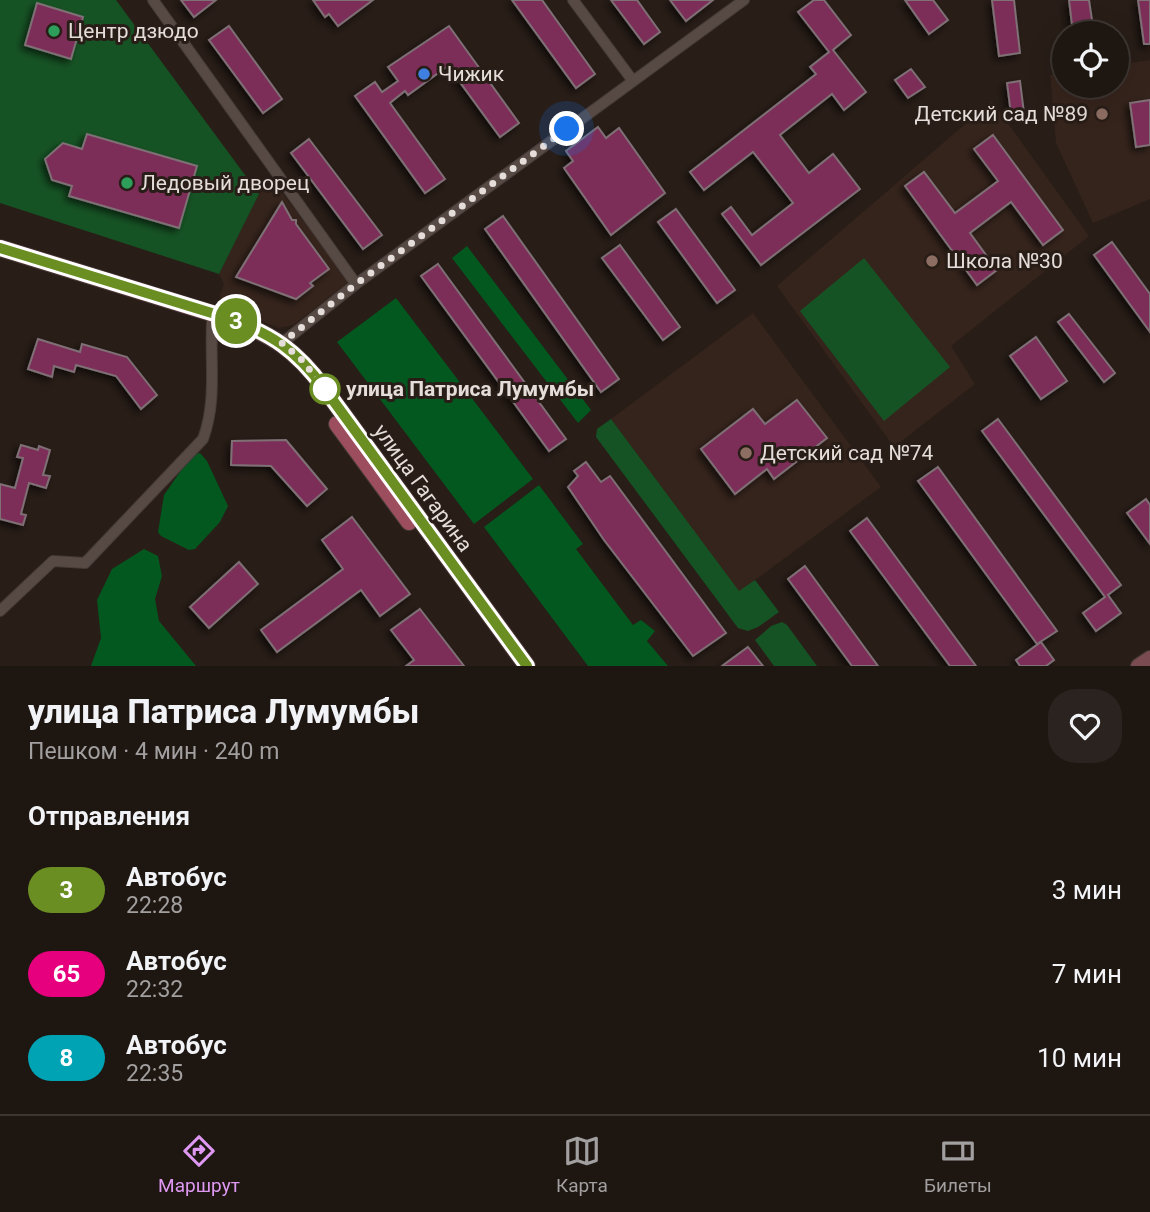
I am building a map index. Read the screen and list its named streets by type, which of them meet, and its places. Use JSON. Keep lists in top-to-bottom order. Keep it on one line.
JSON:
{"streets":{"main road":["улица Гагарина"]},"places":["Центр дзюдо","Чижик","Детский сад №89","Ледовый дворец","Школа №30","улица Патриса Лумумбы","Детский сад №74"],"lines":["bus line 3"],"page":{"on_map":"3","heading":[["улица Патриса Лумумбы","Пешком · 4 мин · 240 m"],"Отправления"],"list":[{"mark":"3","name":"Автобус","note":"22:28","value":"3 мин"},{"mark":"65","name":"Автобус","note":"22:32","value":"7 мин"},{"mark":"8","name":"Автобус","note":"22:35","value":"10 мин"}],"tabs":["Маршрут","Карта","Билеты"]}}
